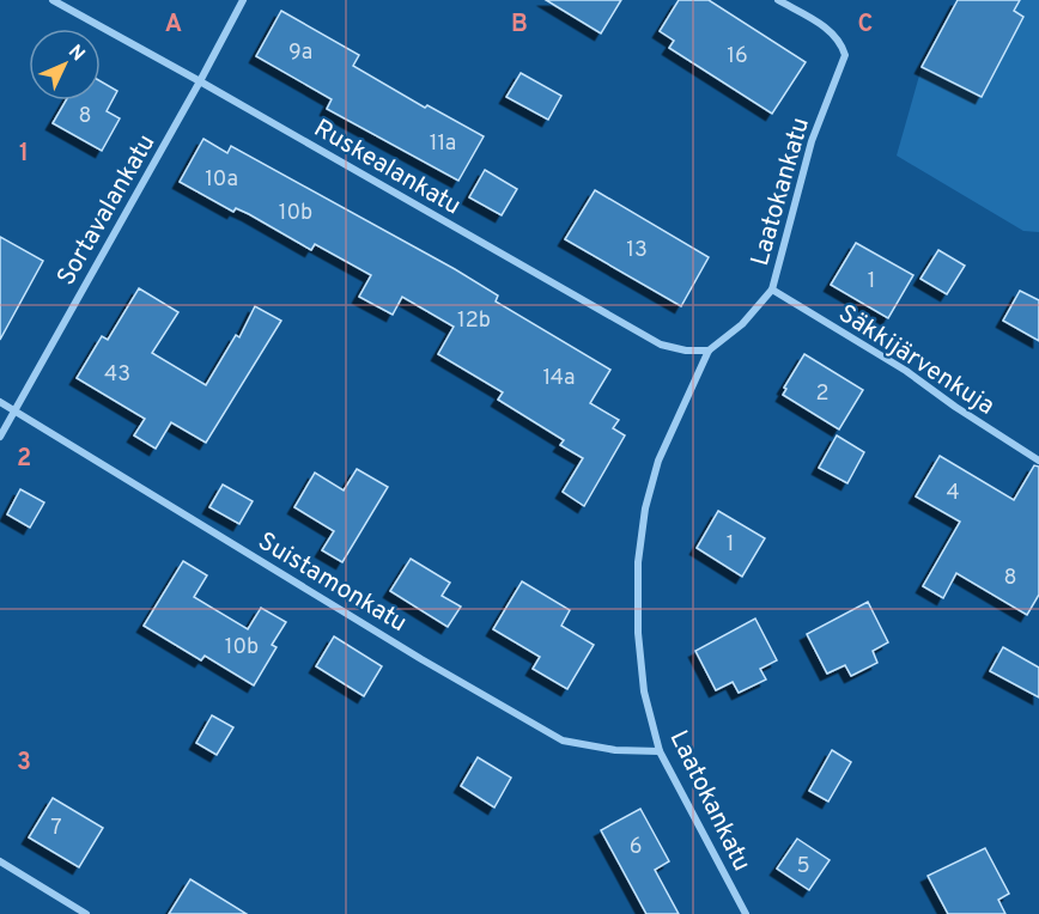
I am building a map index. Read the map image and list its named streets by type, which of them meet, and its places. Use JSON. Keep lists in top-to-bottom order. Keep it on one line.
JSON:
{"streets":{"street":["Ruskealankatu","Laatokankatu","Sortavalankatu","Säkkijärvenkuja","Suistamonkatu"]},"crossings":[["Ruskealankatu","Laatokankatu"],["Ruskealankatu","Sortavalankatu"],["Laatokankatu","Säkkijärvenkuja"],["Laatokankatu","Suistamonkatu"],["Sortavalankatu","Suistamonkatu"]],"house_numbers":["9a","16","8","11a","10a","10b","13","1","12b","43","14a","2","4","1","8","10b","7","6","5"],"north":"top right","grid":{"columns":["A","B","C"],"rows":["1","2","3"]}}
